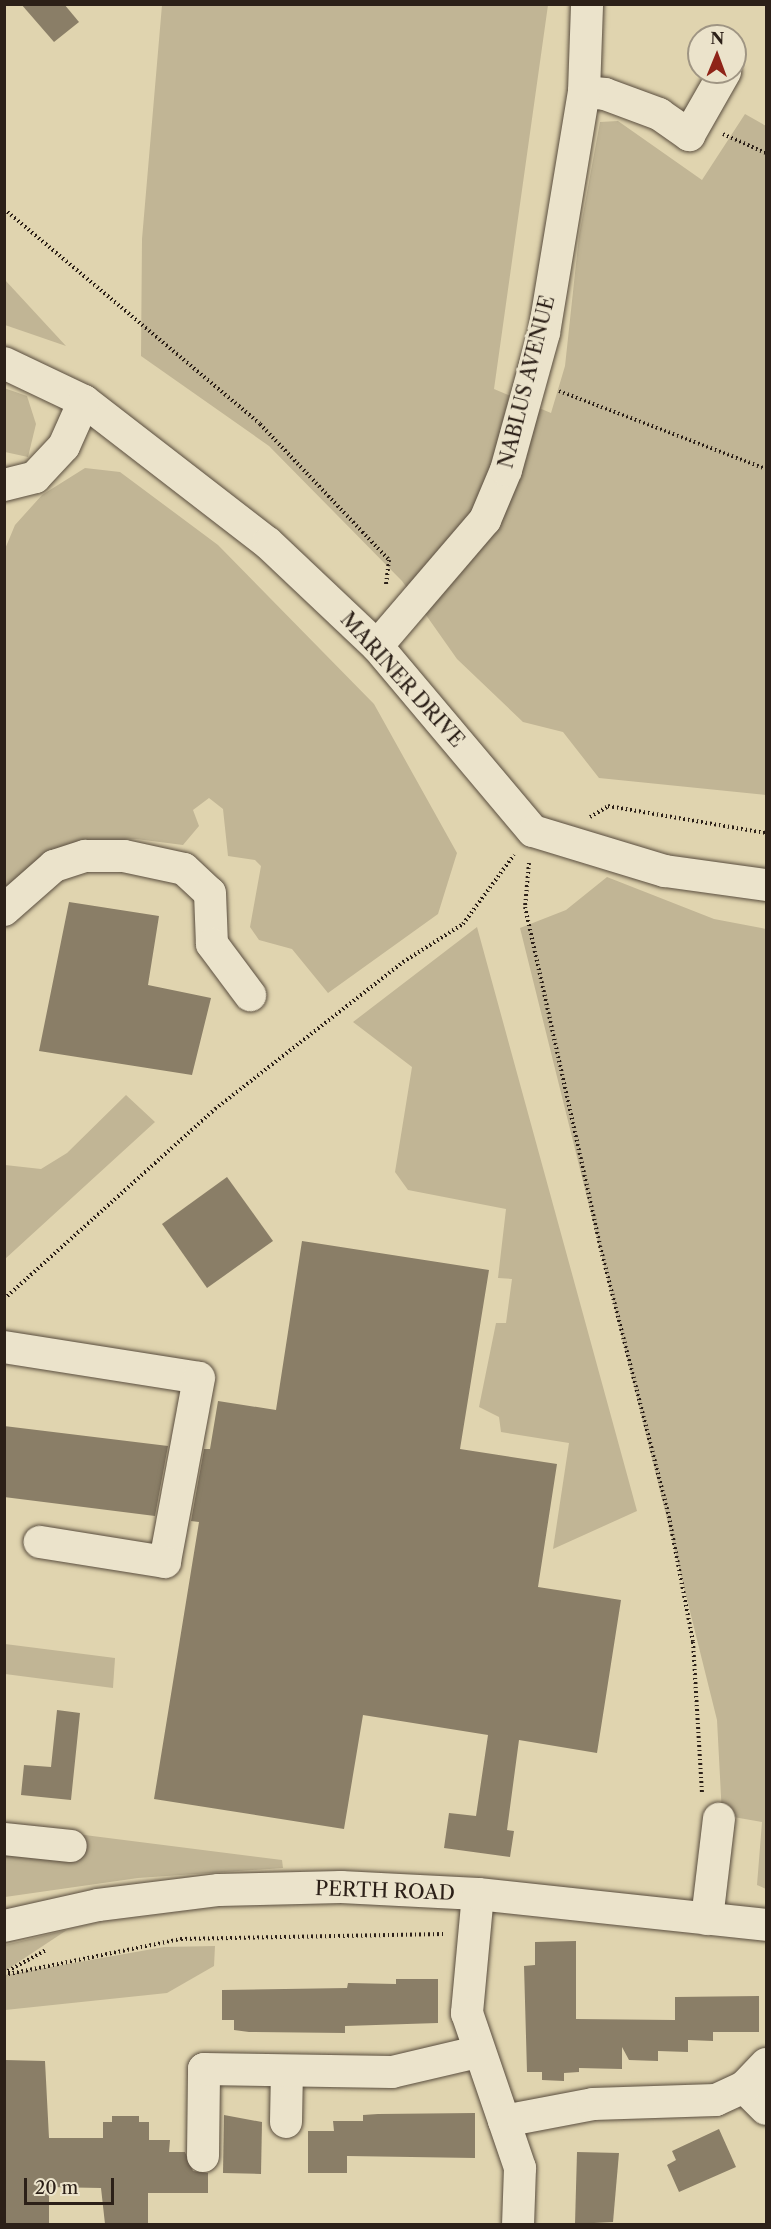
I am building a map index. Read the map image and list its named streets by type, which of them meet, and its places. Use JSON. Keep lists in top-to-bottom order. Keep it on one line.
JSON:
{"streets":{"street":["NABLUS AVENUE","MARINER DRIVE","PERTH ROAD"]},"crossings":[["NABLUS AVENUE","MARINER DRIVE"]],"scale_bar":"20 m","north":"top"}
